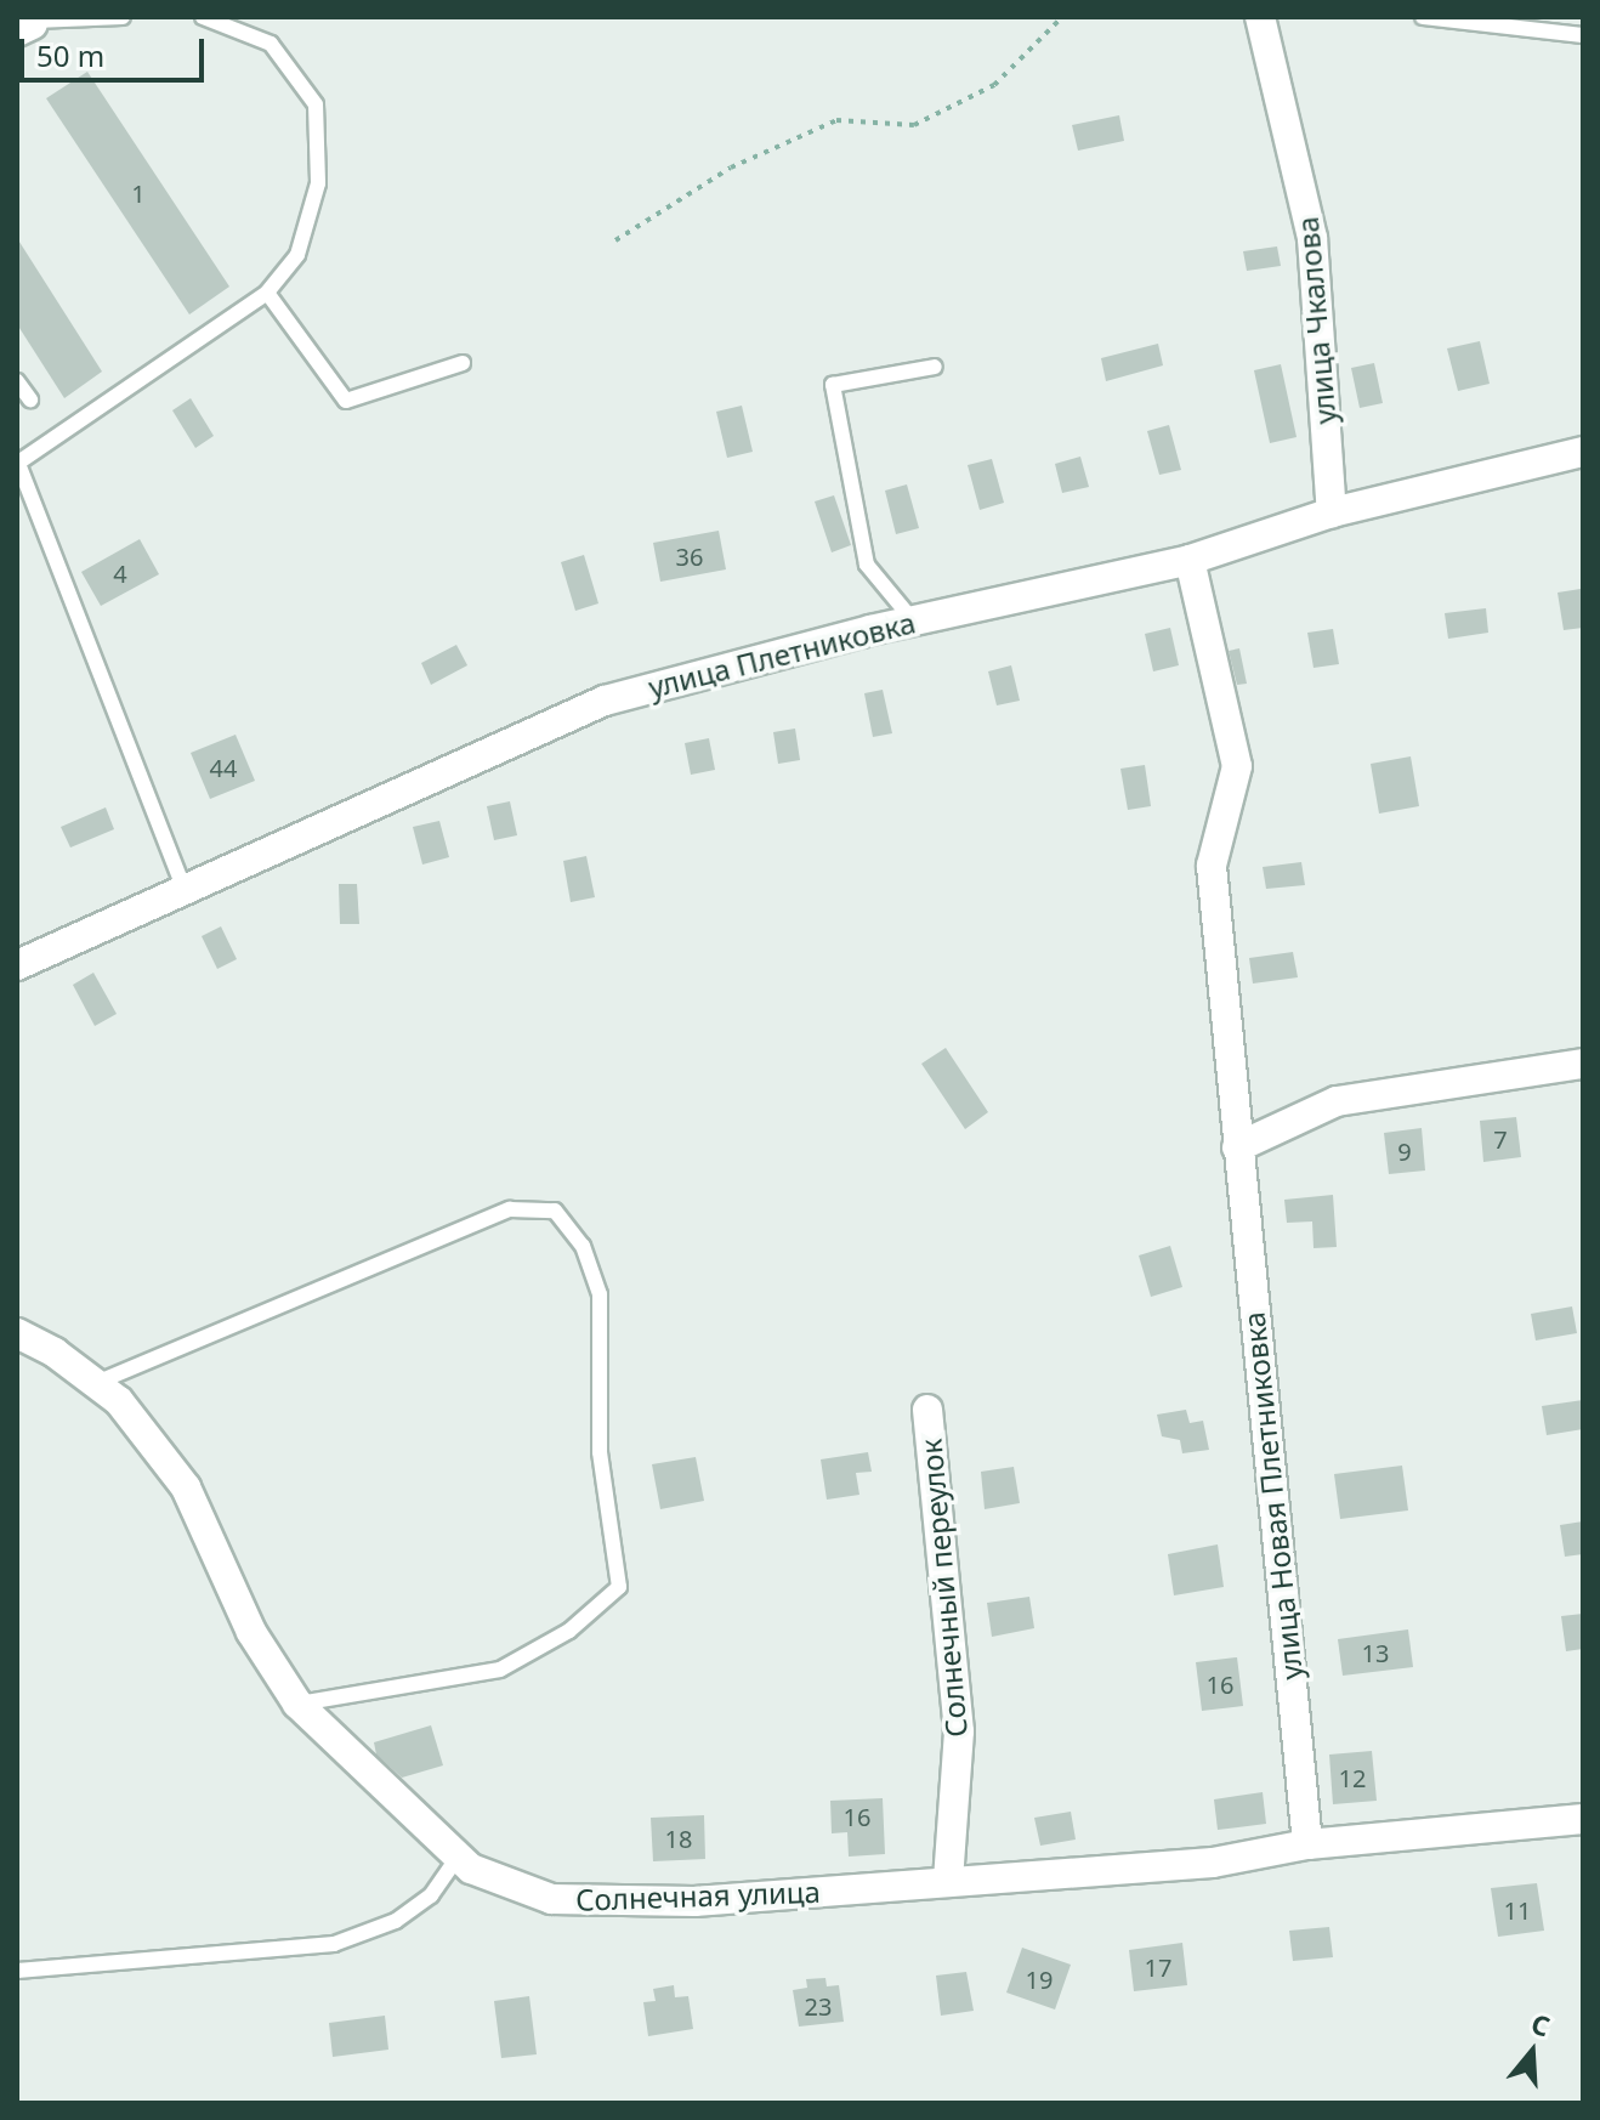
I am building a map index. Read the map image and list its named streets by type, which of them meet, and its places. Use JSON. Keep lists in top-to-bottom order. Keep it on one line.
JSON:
{"streets":{"street":["улица Чкалова","улица Плетниковка","улица Новая Плетниковка","Солнечный переулок","Солнечная улица"]},"crossings":[["улица Чкалова","улица Плетниковка"],["улица Плетниковка","улица Новая Плетниковка"],["улица Новая Плетниковка","Солнечная улица"],["Солнечный переулок","Солнечная улица"]],"house_numbers":["1","36","4","44","7","9","13","16","12","16","18","11","17","19","23"],"scale_bar":"50 m","north":"top"}
